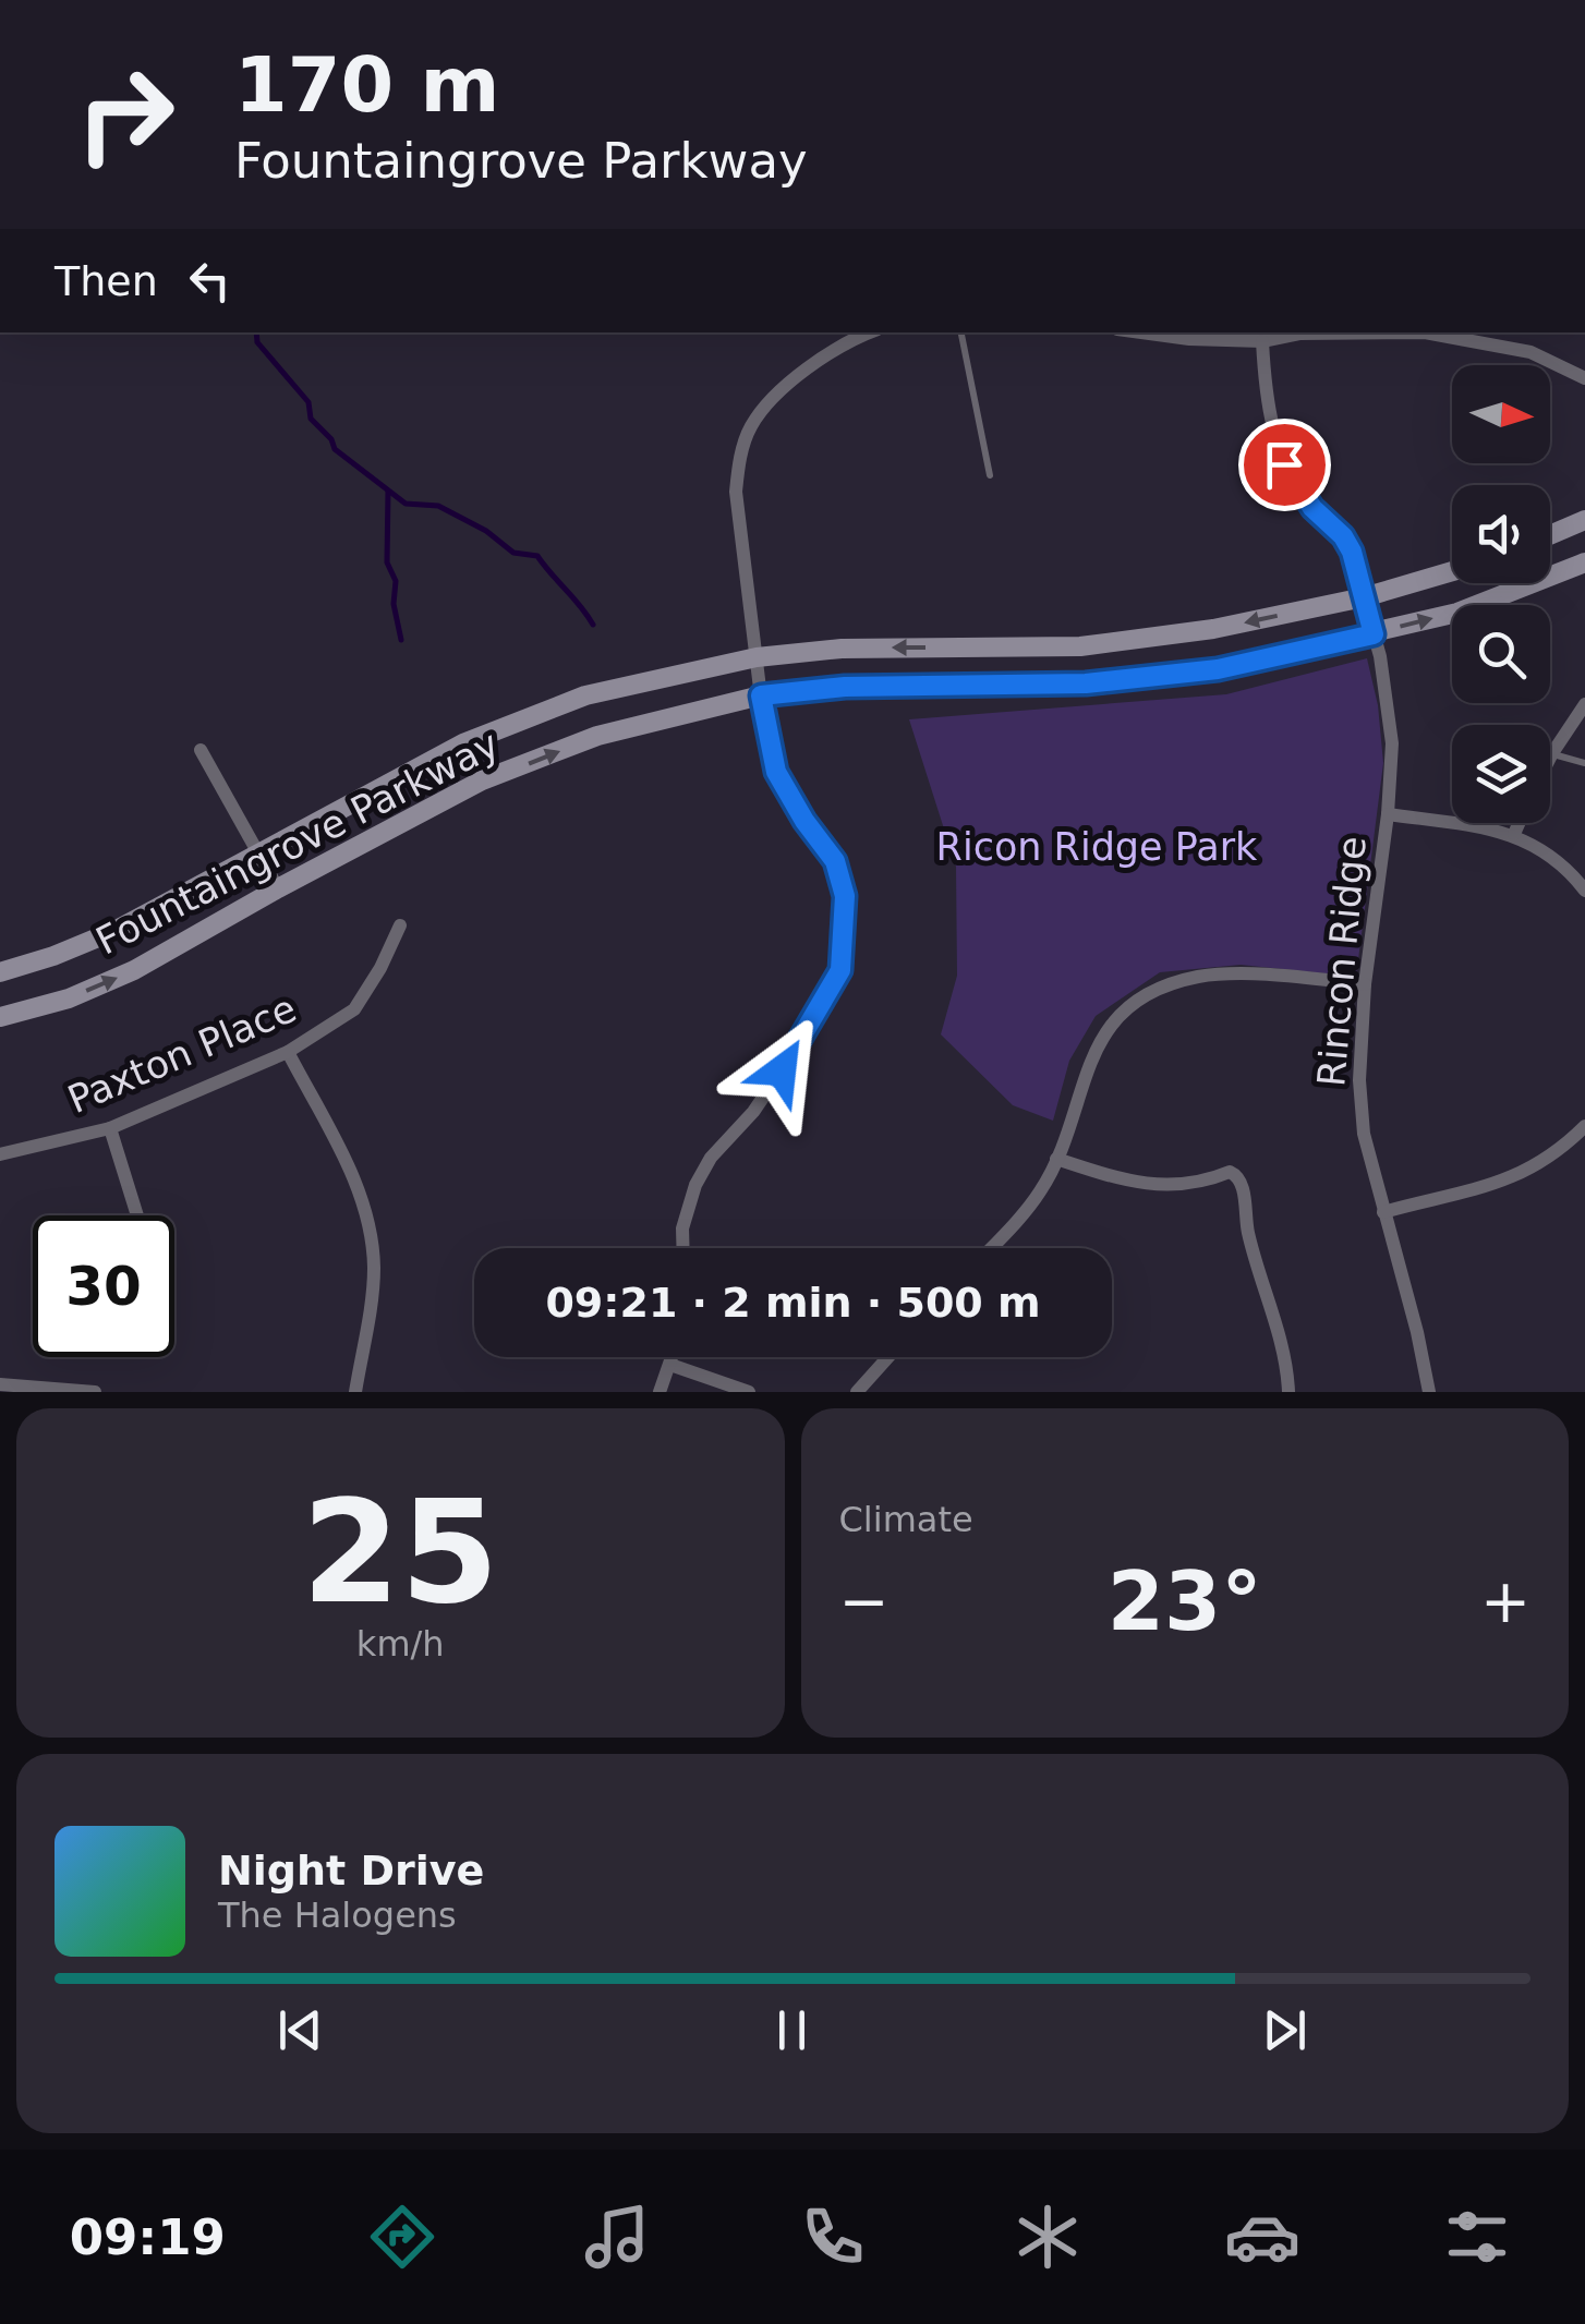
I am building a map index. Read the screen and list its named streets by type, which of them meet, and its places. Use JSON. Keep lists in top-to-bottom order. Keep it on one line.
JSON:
{"streets":{"main road":["Fountaingrove Parkway"],"street":["Rincon Ridge","Paxton Place"]},"crossings":[["Fountaingrove Parkway","Rincon Ridge"]],"parks":["Ricon Ridge Park"],"north":"right","page":{"turn":["170 m","Fountaingrove Parkway"],"then":"Then","limit":"30","trip":"09:21 · 2 min · 500 m","tile":[["25","km/h"],"Climate"],"heat":["−","23°","+"],"song":["Night Drive","The Halogens"],"tabs":"09:19"}}
